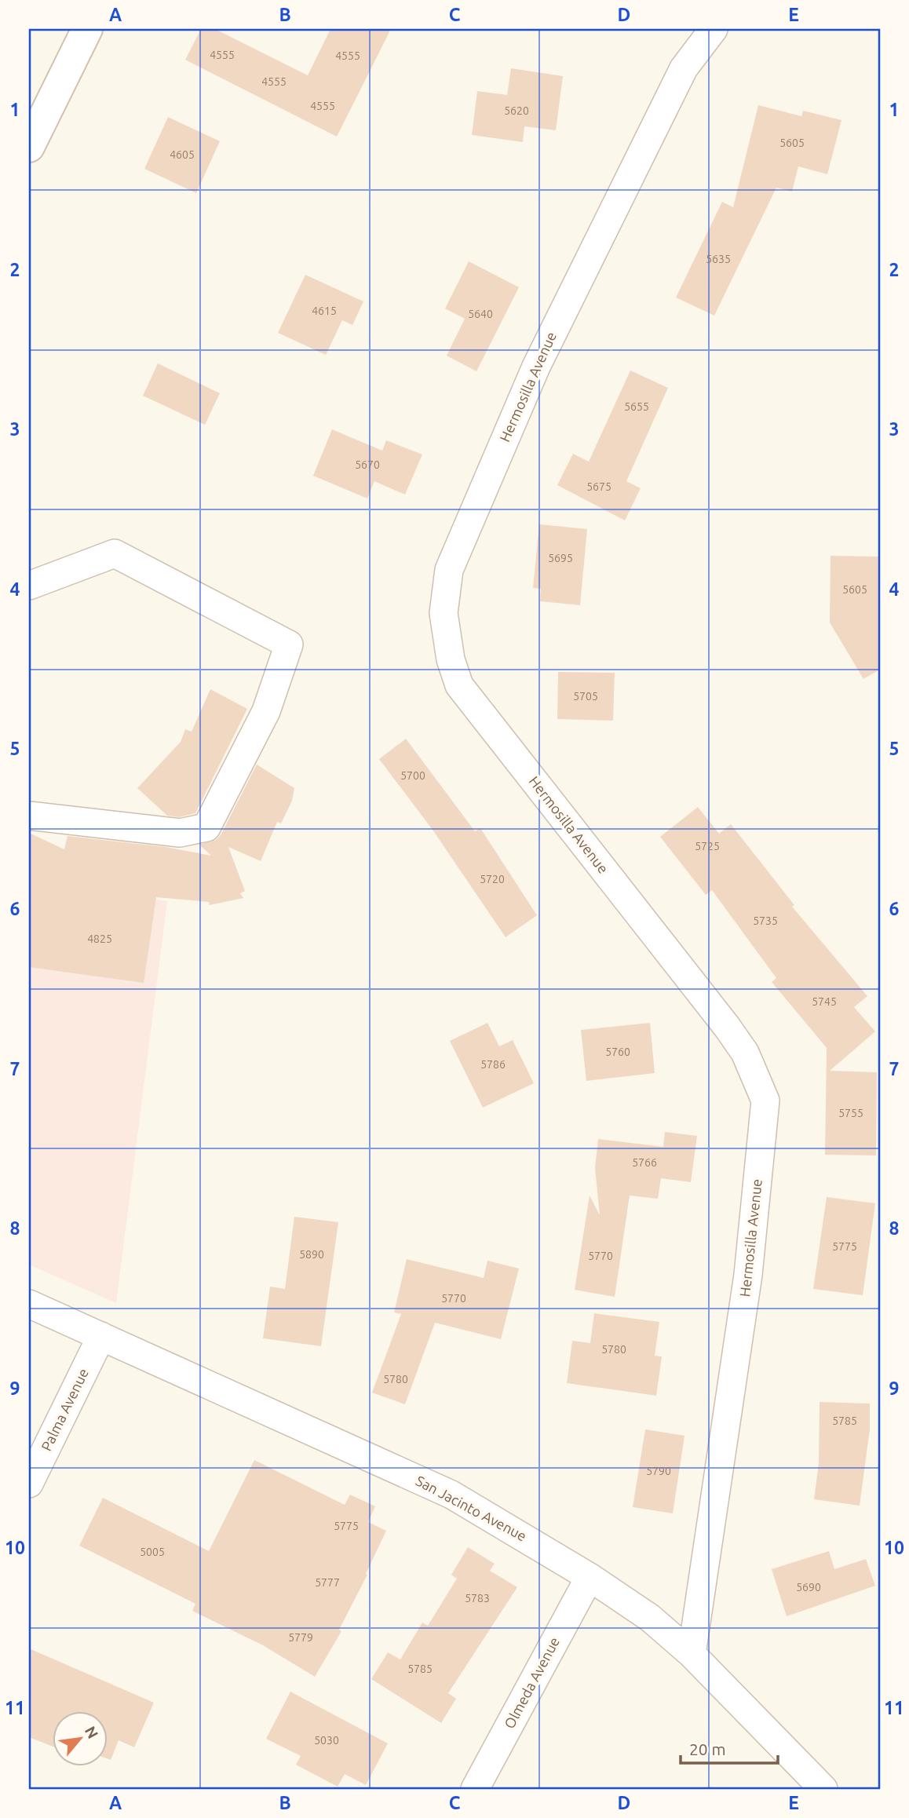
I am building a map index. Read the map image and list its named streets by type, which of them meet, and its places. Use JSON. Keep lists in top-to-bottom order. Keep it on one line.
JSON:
{"streets":{"street":["Hermosilla Avenue","Palma Avenue","San Jacinto Avenue","Olmeda Avenue"]},"crossings":[["Hermosilla Avenue","San Jacinto Avenue"],["Palma Avenue","San Jacinto Avenue"],["San Jacinto Avenue","Olmeda Avenue"]],"house_numbers":["4555","4555","4555","4555","5620","5605","4605","5635","4615","5640","5655","5670","5675","5695","5605","5705","5700","5725","5720","5735","4825","5745","5760","5786","5755","5766","5775","5890","5770","5770","5780","5780","5785","5790","5775","5005","5777","5690","5783","5779","5785","5030"],"scale_bar":"20 m","north":"top right","grid":{"columns":["A","B","C","D","E"],"rows":["1","2","3","4","5","6","7","8","9","10","11"]}}
